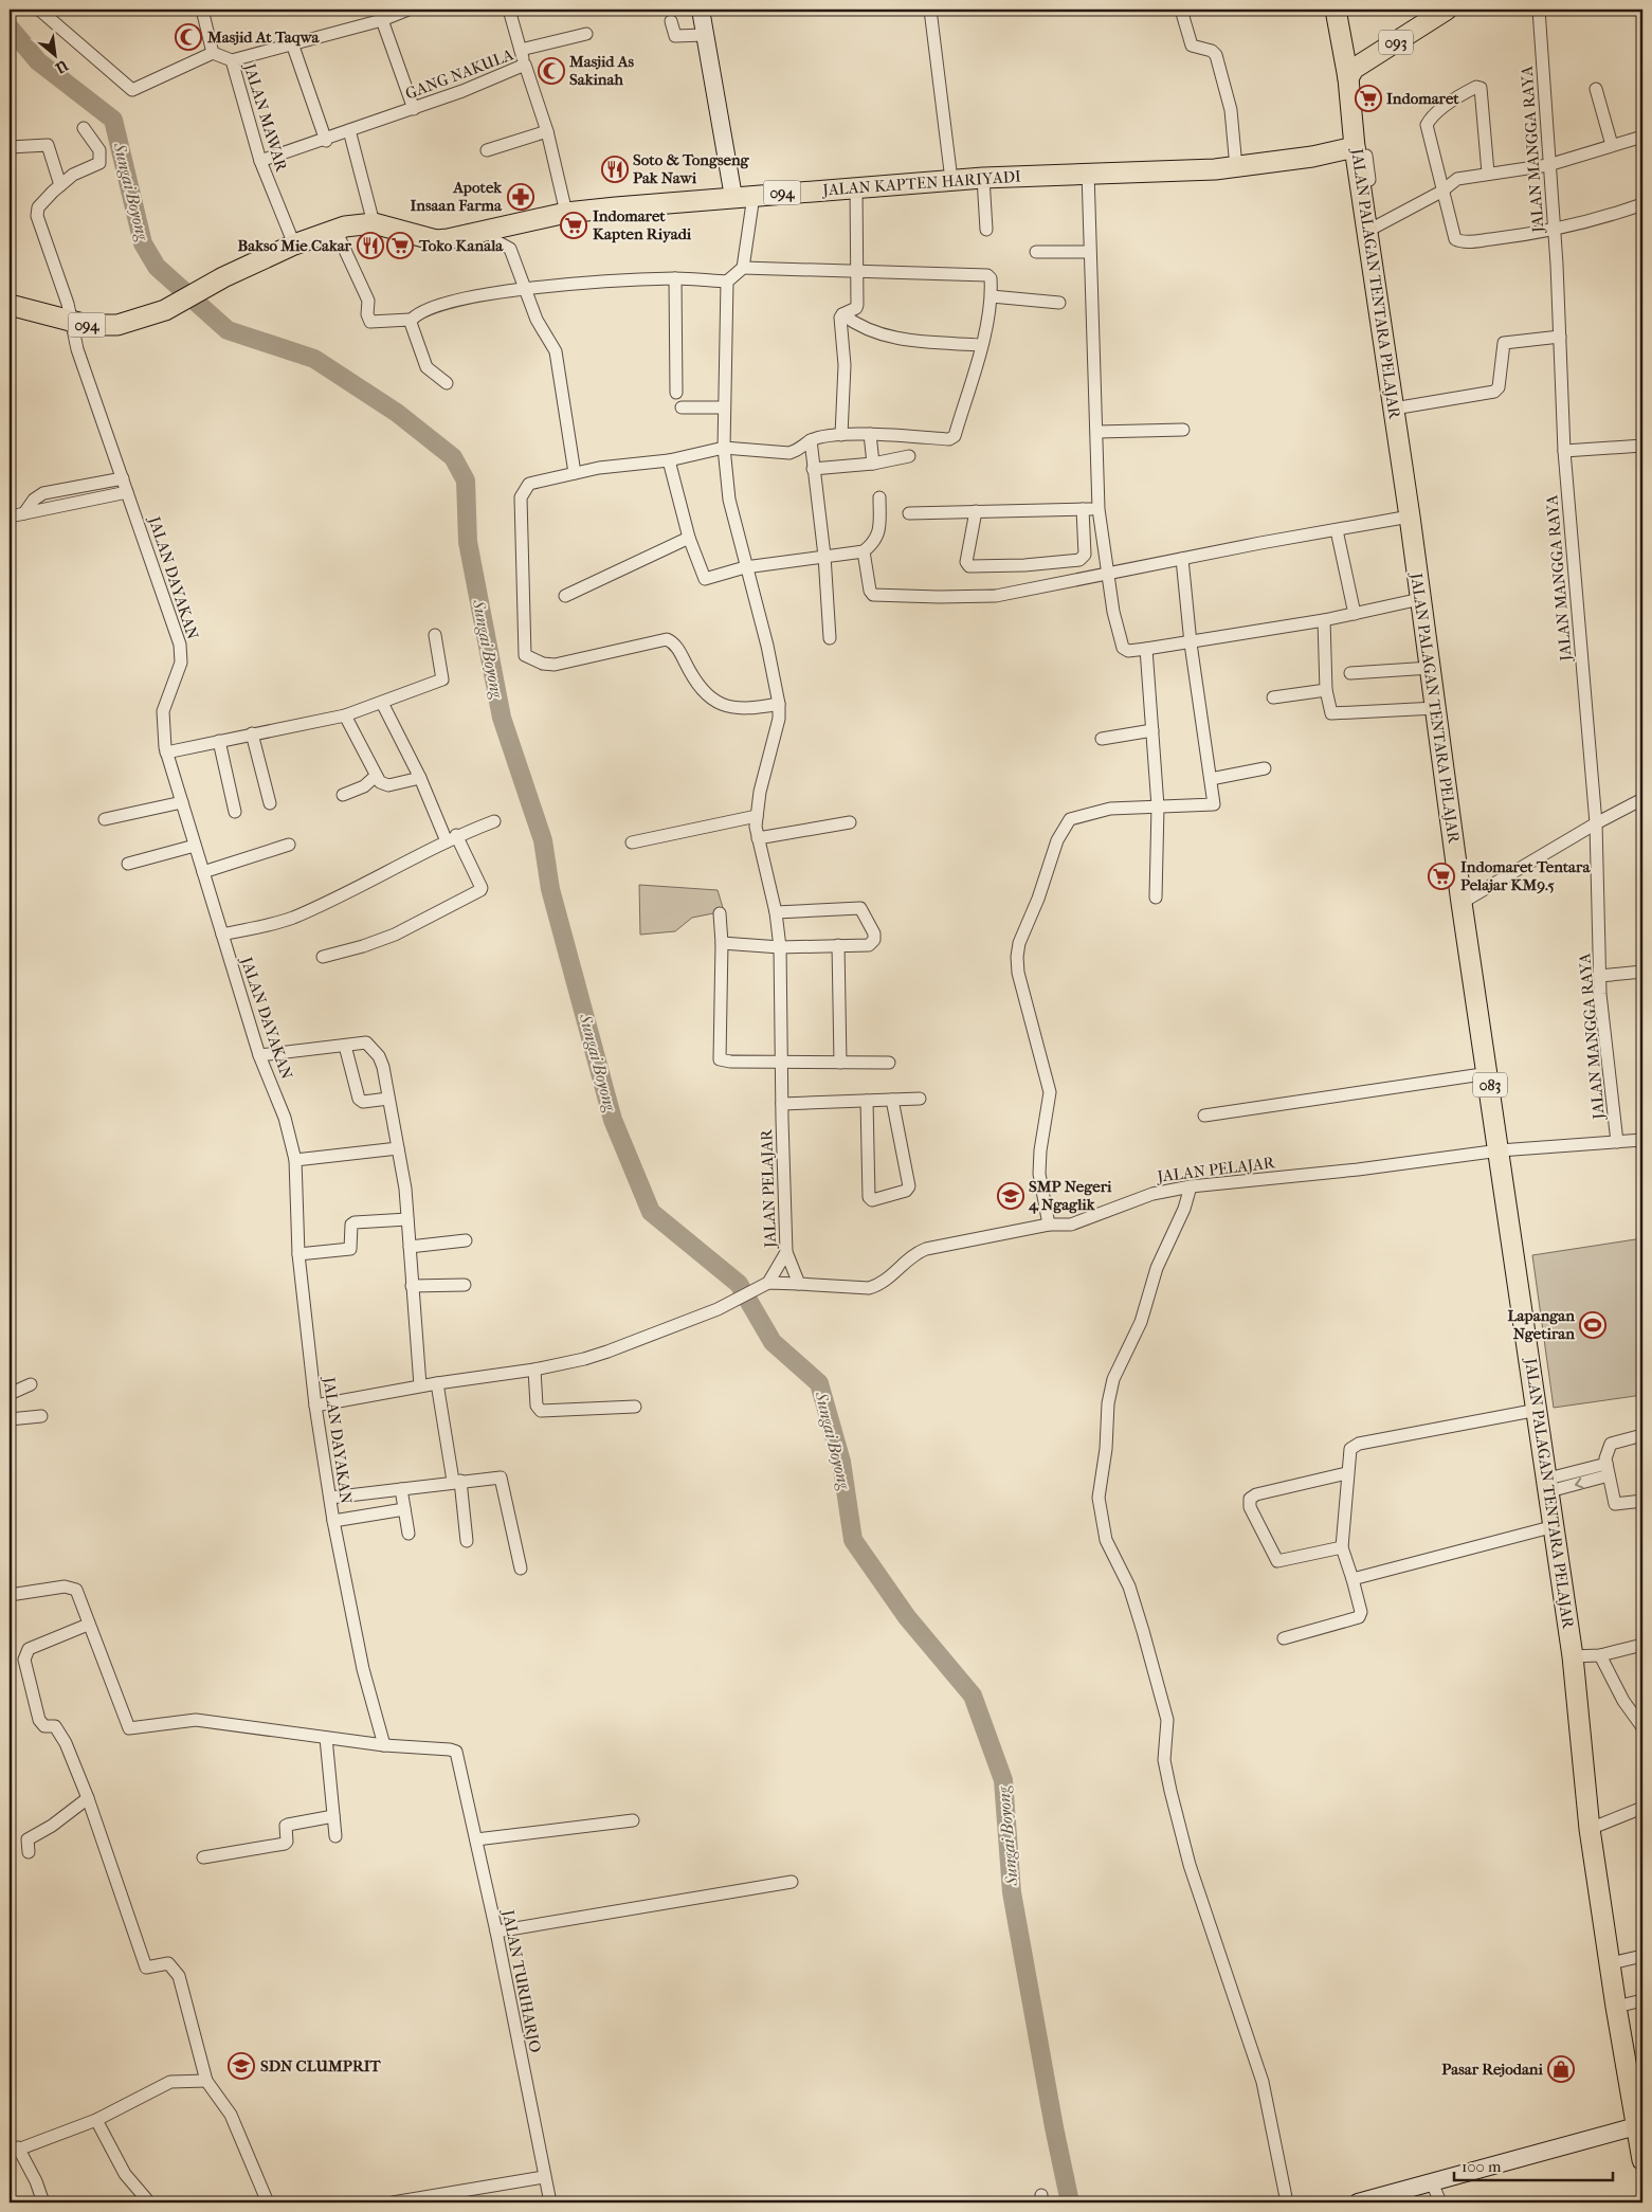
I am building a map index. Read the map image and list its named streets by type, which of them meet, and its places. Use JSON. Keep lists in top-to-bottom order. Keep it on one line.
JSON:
{"streets":{"main road":["093","JALAN KAPTEN HARIYADI","094","JALAN PALAGAN TENTARA PELAJAR","083"],"street":["GANG NAKULA","JALAN MAWAR","JALAN MANGGA RAYA","JALAN DAYAKAN","JALAN PELAJAR","JALAN TURIHARJO"]},"crossings":[["093","JALAN PALAGAN TENTARA PELAJAR"],["GANG NAKULA","JALAN MAWAR"],["GANG NAKULA","JALAN KAPTEN HARIYADI"],["JALAN MAWAR","JALAN KAPTEN HARIYADI"],["JALAN KAPTEN HARIYADI","JALAN PALAGAN TENTARA PELAJAR"],["JALAN KAPTEN HARIYADI","JALAN DAYAKAN"],["JALAN PALAGAN TENTARA PELAJAR","JALAN PELAJAR"],["JALAN DAYAKAN","JALAN TURIHARJO"]],"water":["Sungai Boyong"],"places":{"mosque":["Masjid At Taqwa","Masjid As Sakinah"],"supermarket":["Indomaret","Indomaret Kapten Riyadi","Toko Kanala","Indomaret Tentara Pelajar KM9.5"],"restaurant":["Soto & Tongseng Pak Nawi","Bakso Mie Cakar"],"pharmacy":["Apotek Insaan Farma"],"school or university":["SMP Negeri 4 Ngaglik","SDN CLUMPRIT"],"sports":["Lapangan Ngetiran"],"shop":["Pasar Rejodani"]},"scale_bar":"100 m","north":"bottom right"}
